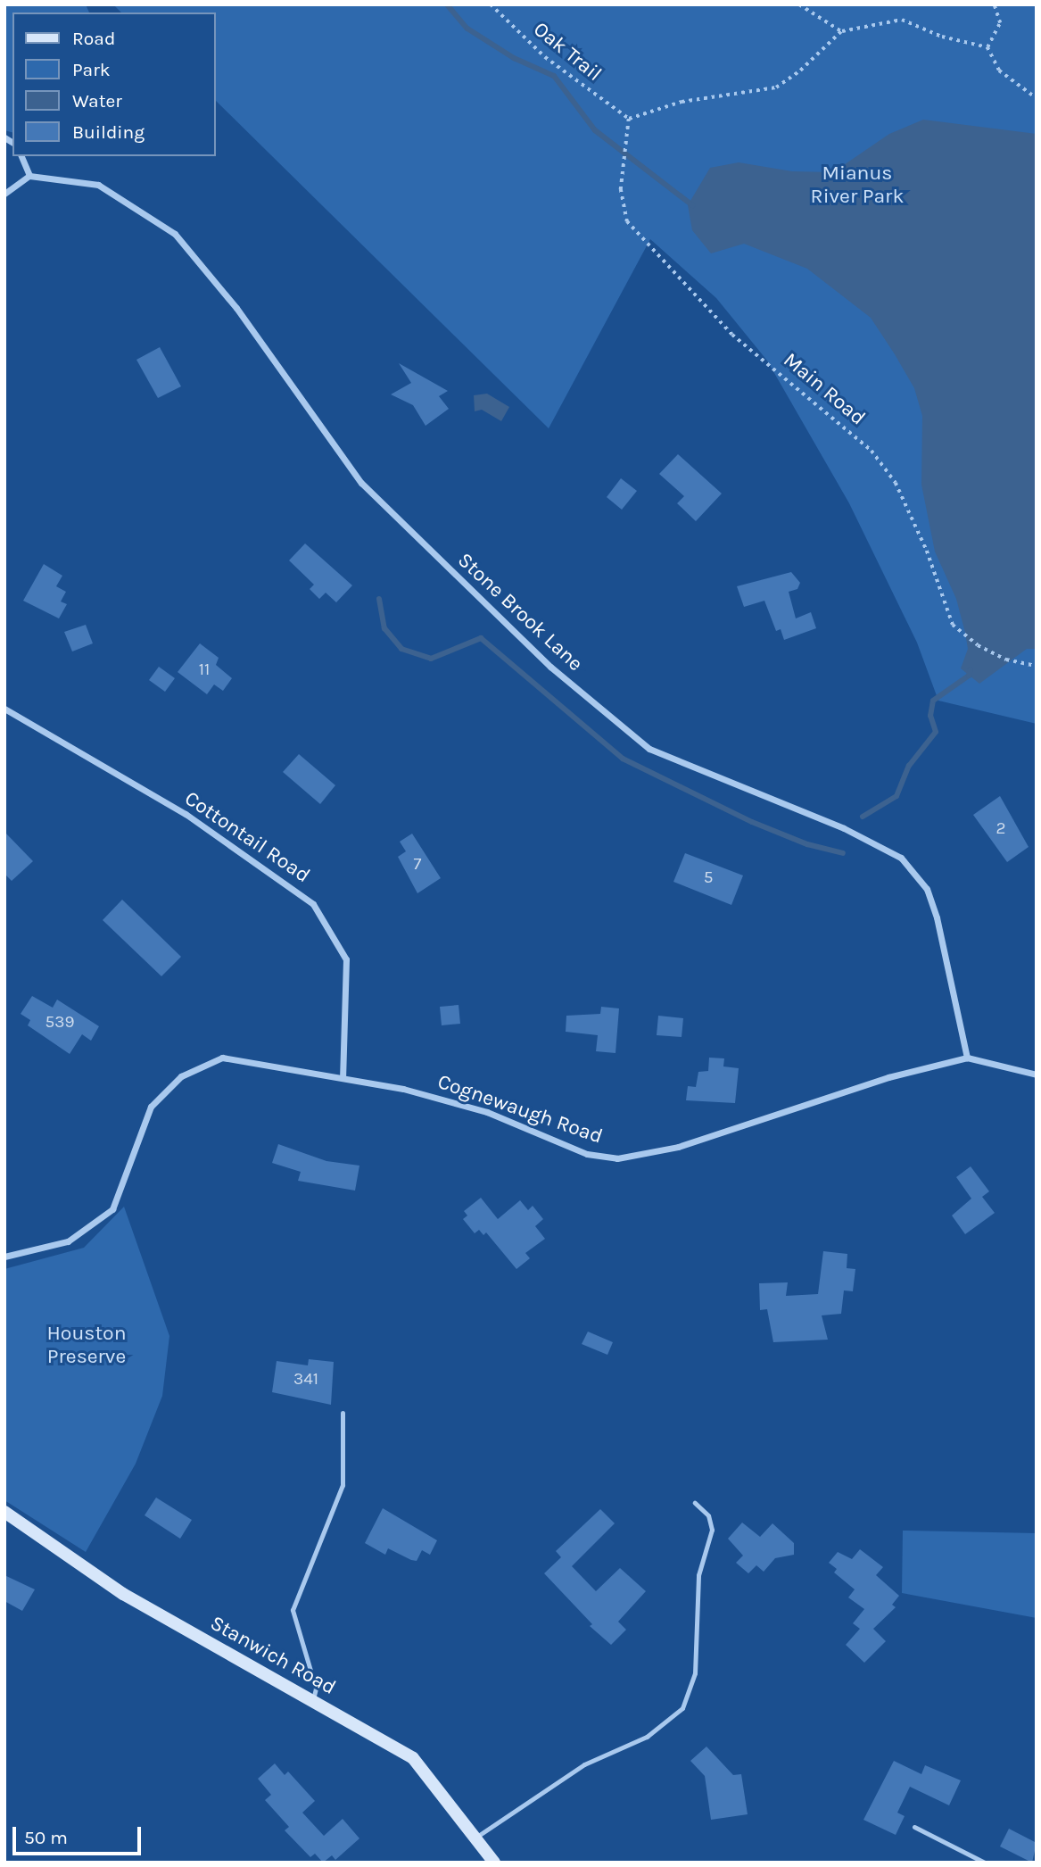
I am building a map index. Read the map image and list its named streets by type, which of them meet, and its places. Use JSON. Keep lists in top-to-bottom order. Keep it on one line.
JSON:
{"streets":{"street":["Stone Brook Lane","Cottontail Road","Cognewaugh Road","Stanwich Road"],"path":["Oak Trail","Main Road"]},"crossings":[["Oak Trail","Main Road"],["Stone Brook Lane","Cognewaugh Road"],["Cottontail Road","Cognewaugh Road"]],"parks":["Mianus River Park","Houston Preserve"],"house_numbers":["11","2","7","5","539","341"],"legend":["Road","Park","Water","Building"],"scale_bar":"50 m"}
